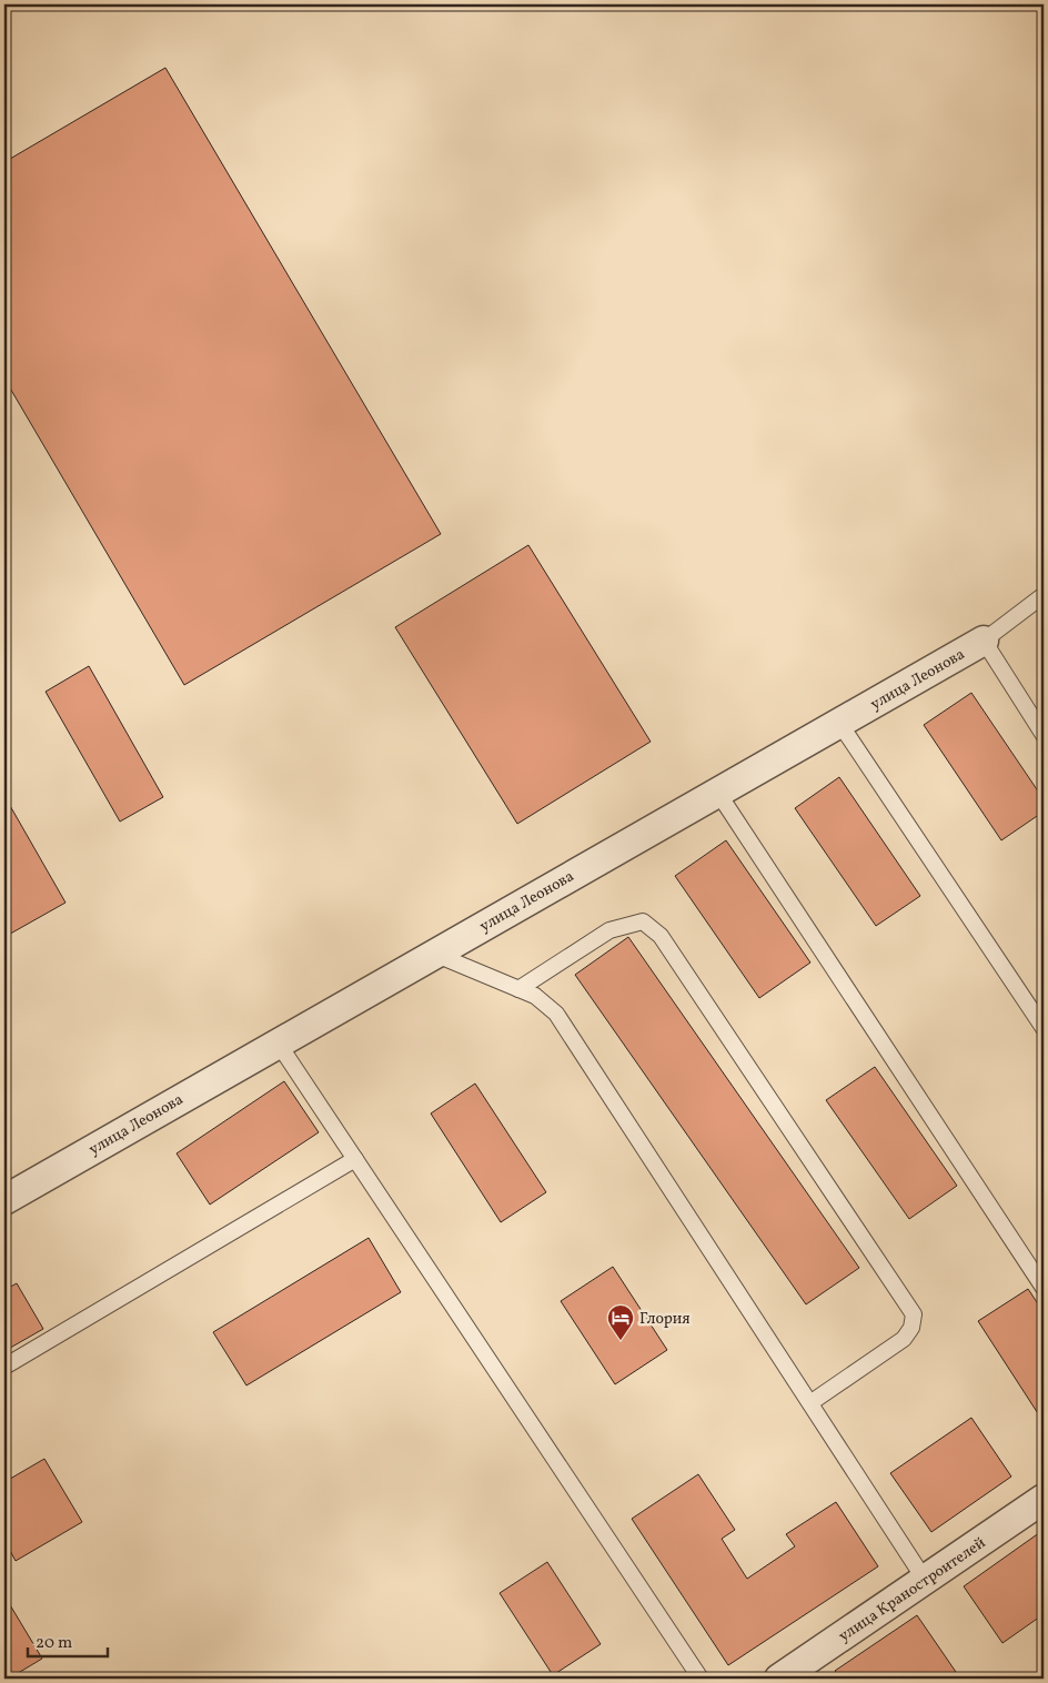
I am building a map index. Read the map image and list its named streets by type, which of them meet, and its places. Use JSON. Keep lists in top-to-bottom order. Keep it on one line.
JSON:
{"streets":{"street":["улица Леонова","улица Краностроителей"]},"places":{"hotel":["Глория"]},"scale_bar":"20 m"}
